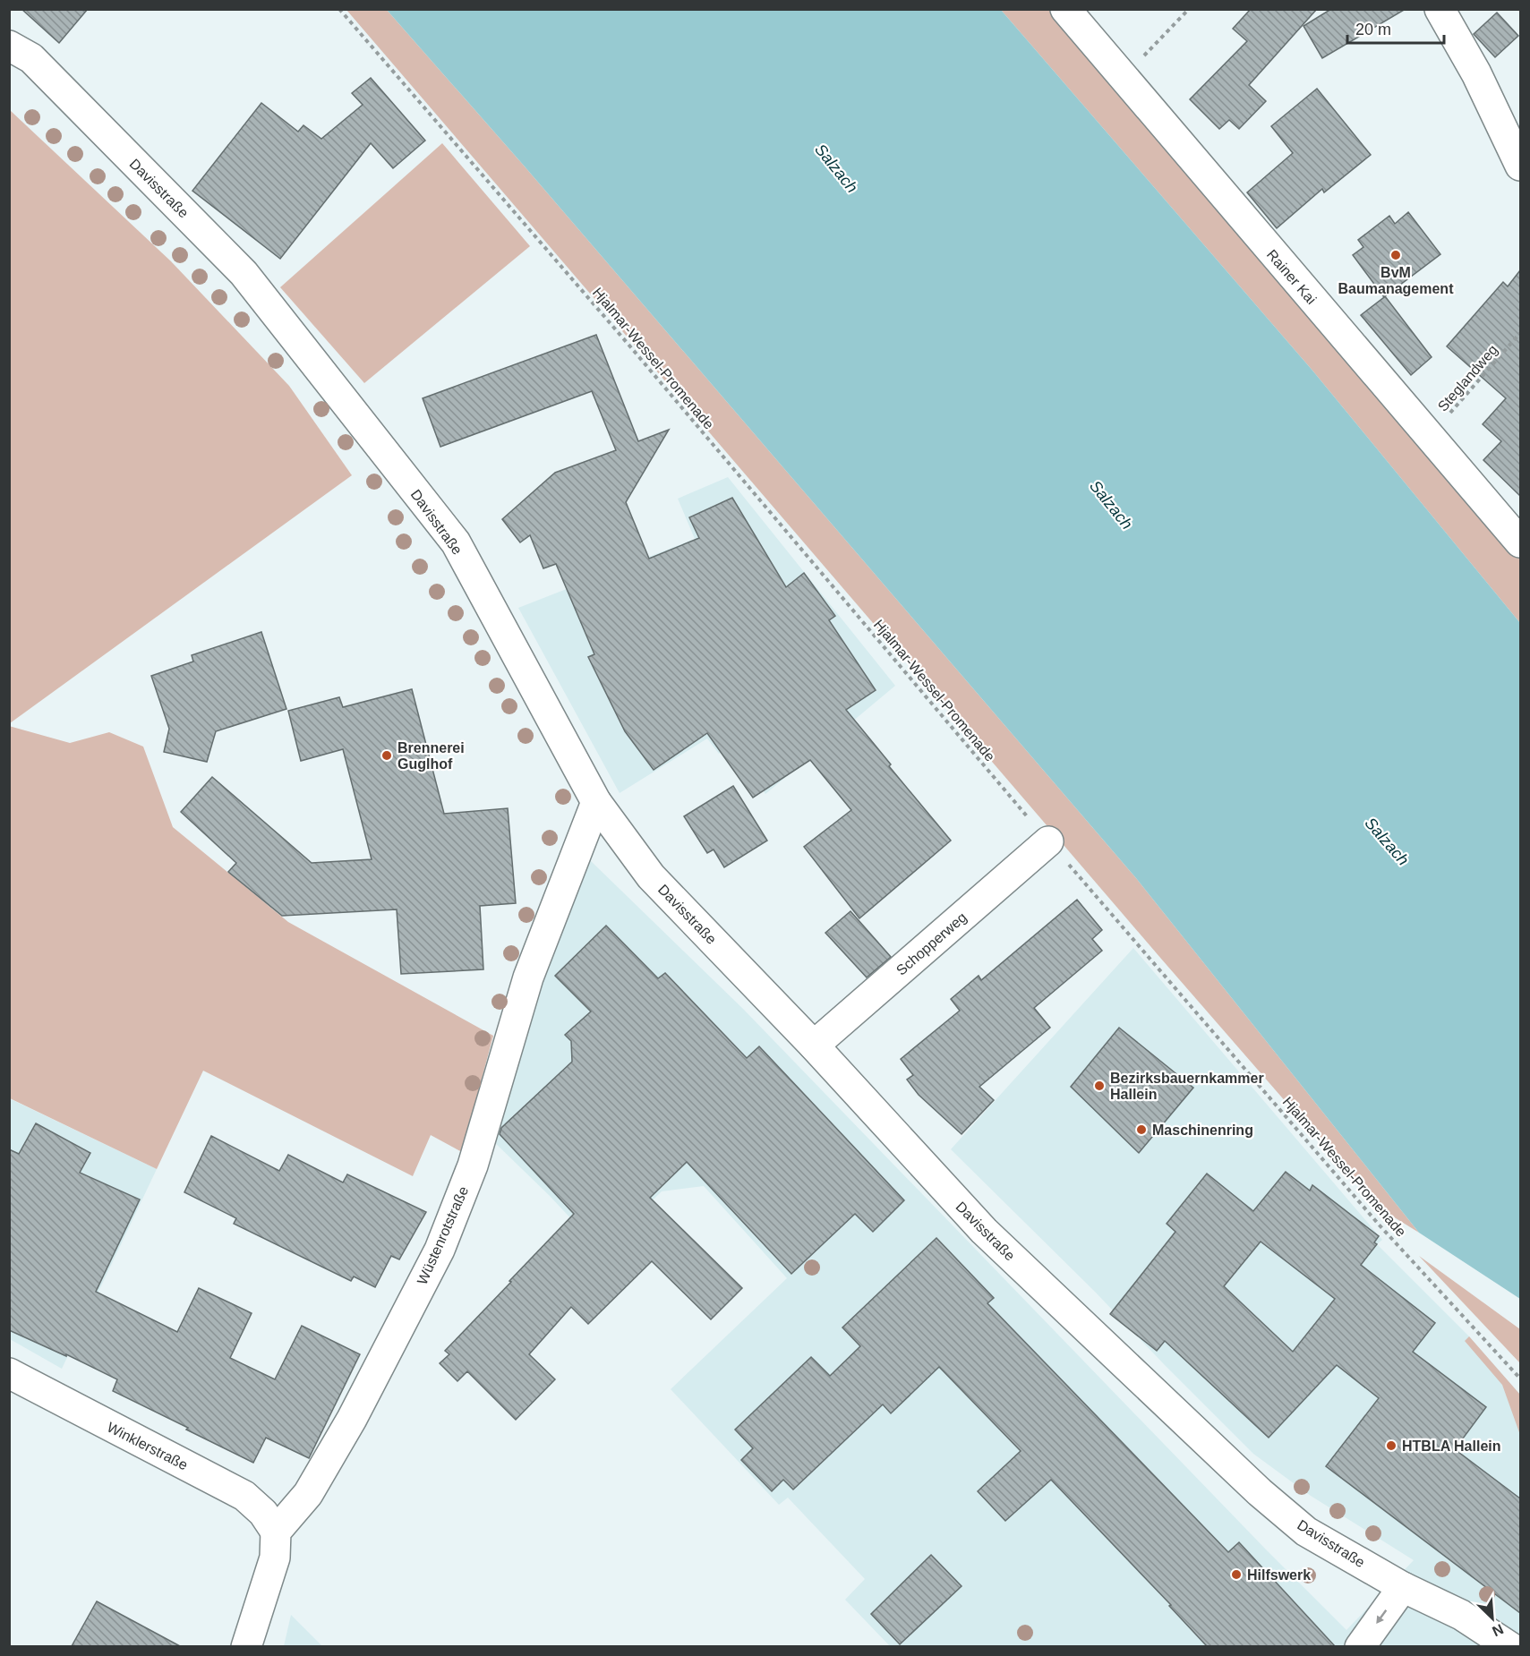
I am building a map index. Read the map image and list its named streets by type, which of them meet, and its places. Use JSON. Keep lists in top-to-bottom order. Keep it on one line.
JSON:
{"streets":{"street":["Davisstraße","Rainer Kai","Schopperweg","Wüstenrotstraße","Winklerstraße"],"path":["Hjalmar-Wessel-Promenade","Steglandweg"]},"crossings":[["Davisstraße","Schopperweg"],["Davisstraße","Wüstenrotstraße"],["Rainer Kai","Steglandweg"],["Hjalmar-Wessel-Promenade","Schopperweg"],["Wüstenrotstraße","Winklerstraße"]],"water":["Salzach"],"places":["BvM Baumanagement","Brennerei Guglhof","Bezirksbauernkammer Hallein","Maschinenring","HTBLA Hallein","Hilfswerk"],"scale_bar":"20 m","north":"bottom right"}
